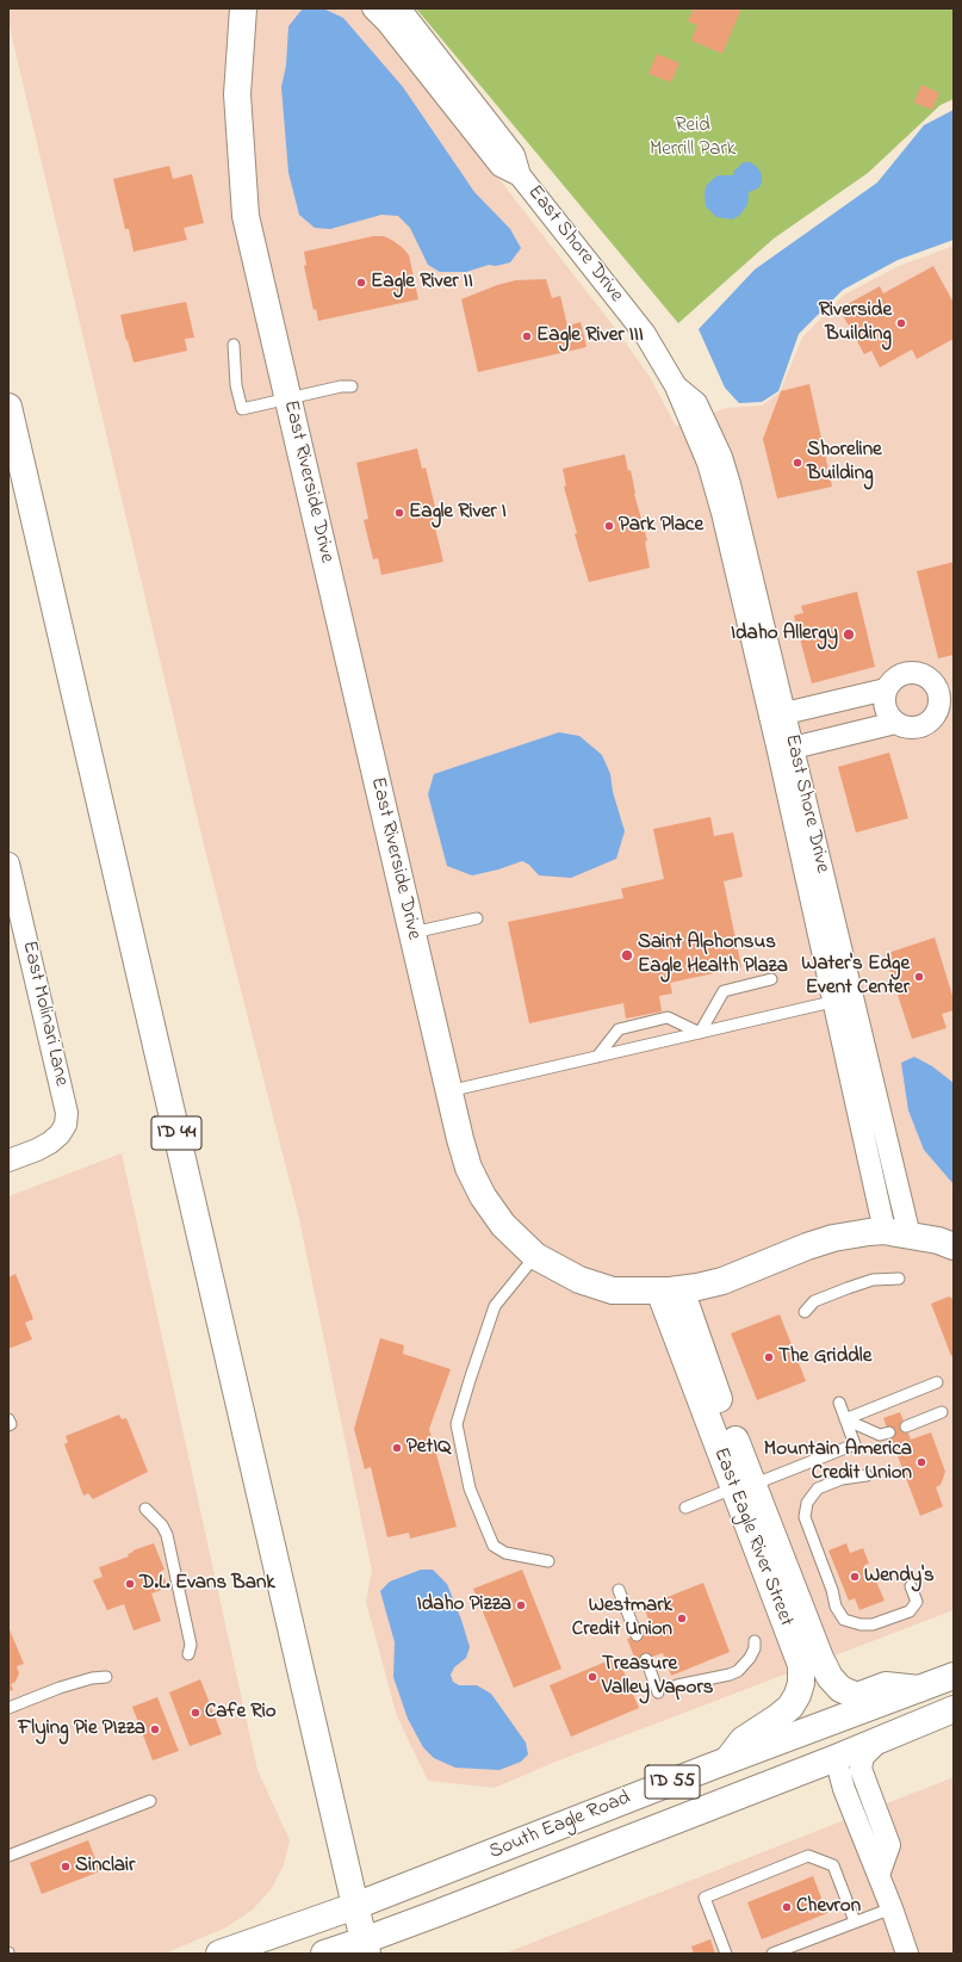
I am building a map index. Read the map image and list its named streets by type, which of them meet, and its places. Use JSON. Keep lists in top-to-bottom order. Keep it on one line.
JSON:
{"streets":{"main road":["East Riverside Drive","ID 44","East Eagle River Street","ID 55","South Eagle Road"],"street":["East Shore Drive","East Molinari Lane"]},"crossings":[["East Shore Drive","East Riverside Drive"],["East Riverside Drive","East Eagle River Street"],["ID 44","South Eagle Road"],["East Eagle River Street","South Eagle Road"]],"parks":["Reid Merrill Park"],"places":["Eagle River II","Riverside Building","Eagle River III","Shoreline Building","Eagle River I","Park Place","Idaho Allergy","Saint Alphonsus Eagle Health Plaza","Water's Edge Event Center","The Griddle","PetIQ","Mountain America Credit Union","Wendy's","D.L. Evans Bank","Idaho Pizza","Westmark Credit Union","Treasure Valley Vapors","Cafe Rio","Flying Pie PIzza","Sinclair","Chevron"]}
